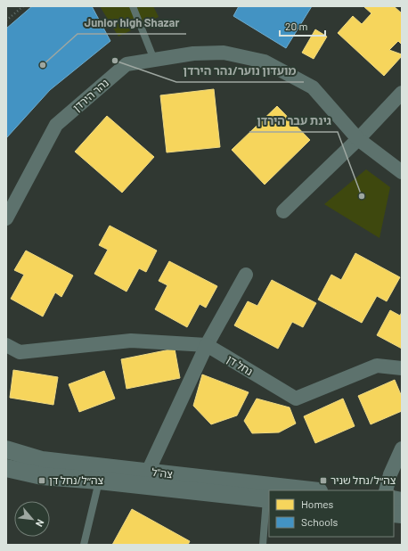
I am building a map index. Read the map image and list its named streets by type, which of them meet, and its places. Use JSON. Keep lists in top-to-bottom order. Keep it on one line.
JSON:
{"streets":{"street":["נהר הירדן","נחל דן","צה\"ל"]},"places":{"other":["מועדון נוער/נהר הירדן","Junior high Shazar","גינת עבר הירדן"],"transit":["צה״ל/נחל דן","צה״ל/נחל שניר"]},"legend":["Homes","Schools"],"scale_bar":"20 m","north":"bottom right"}
